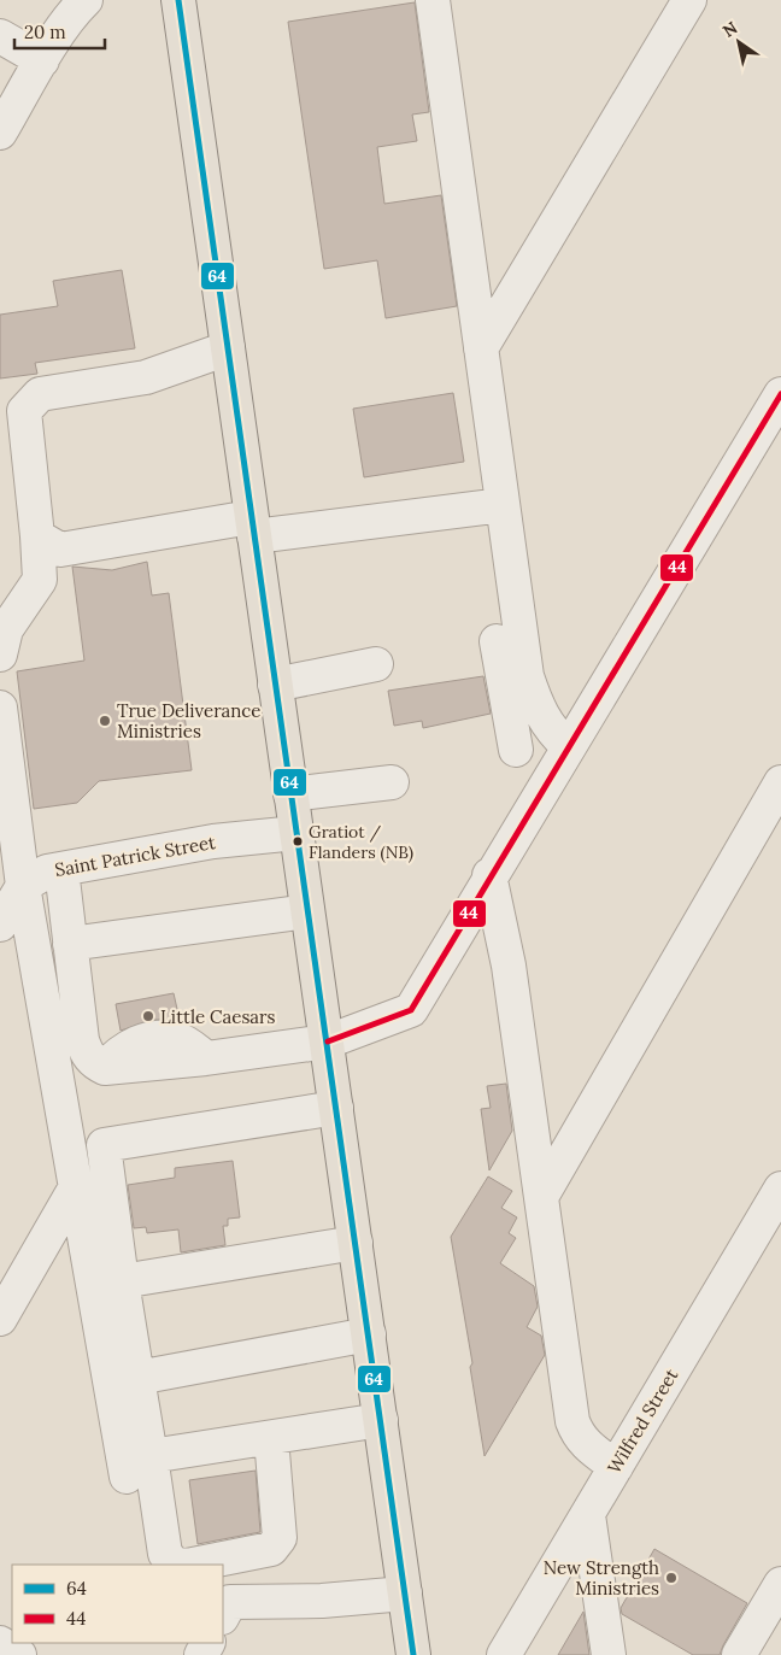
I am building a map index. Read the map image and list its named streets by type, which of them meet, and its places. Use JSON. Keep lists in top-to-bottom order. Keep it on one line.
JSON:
{"streets":{"street":["Saint Patrick Street","Wilfred Street"]},"places":["True Deliverance Ministries","Gratiot / Flanders (NB)","Little Caesars","New Strength Ministries"],"lines":["transit line 64","transit line 44"],"legend":["64","44"],"scale_bar":"20 m","north":"top left"}
